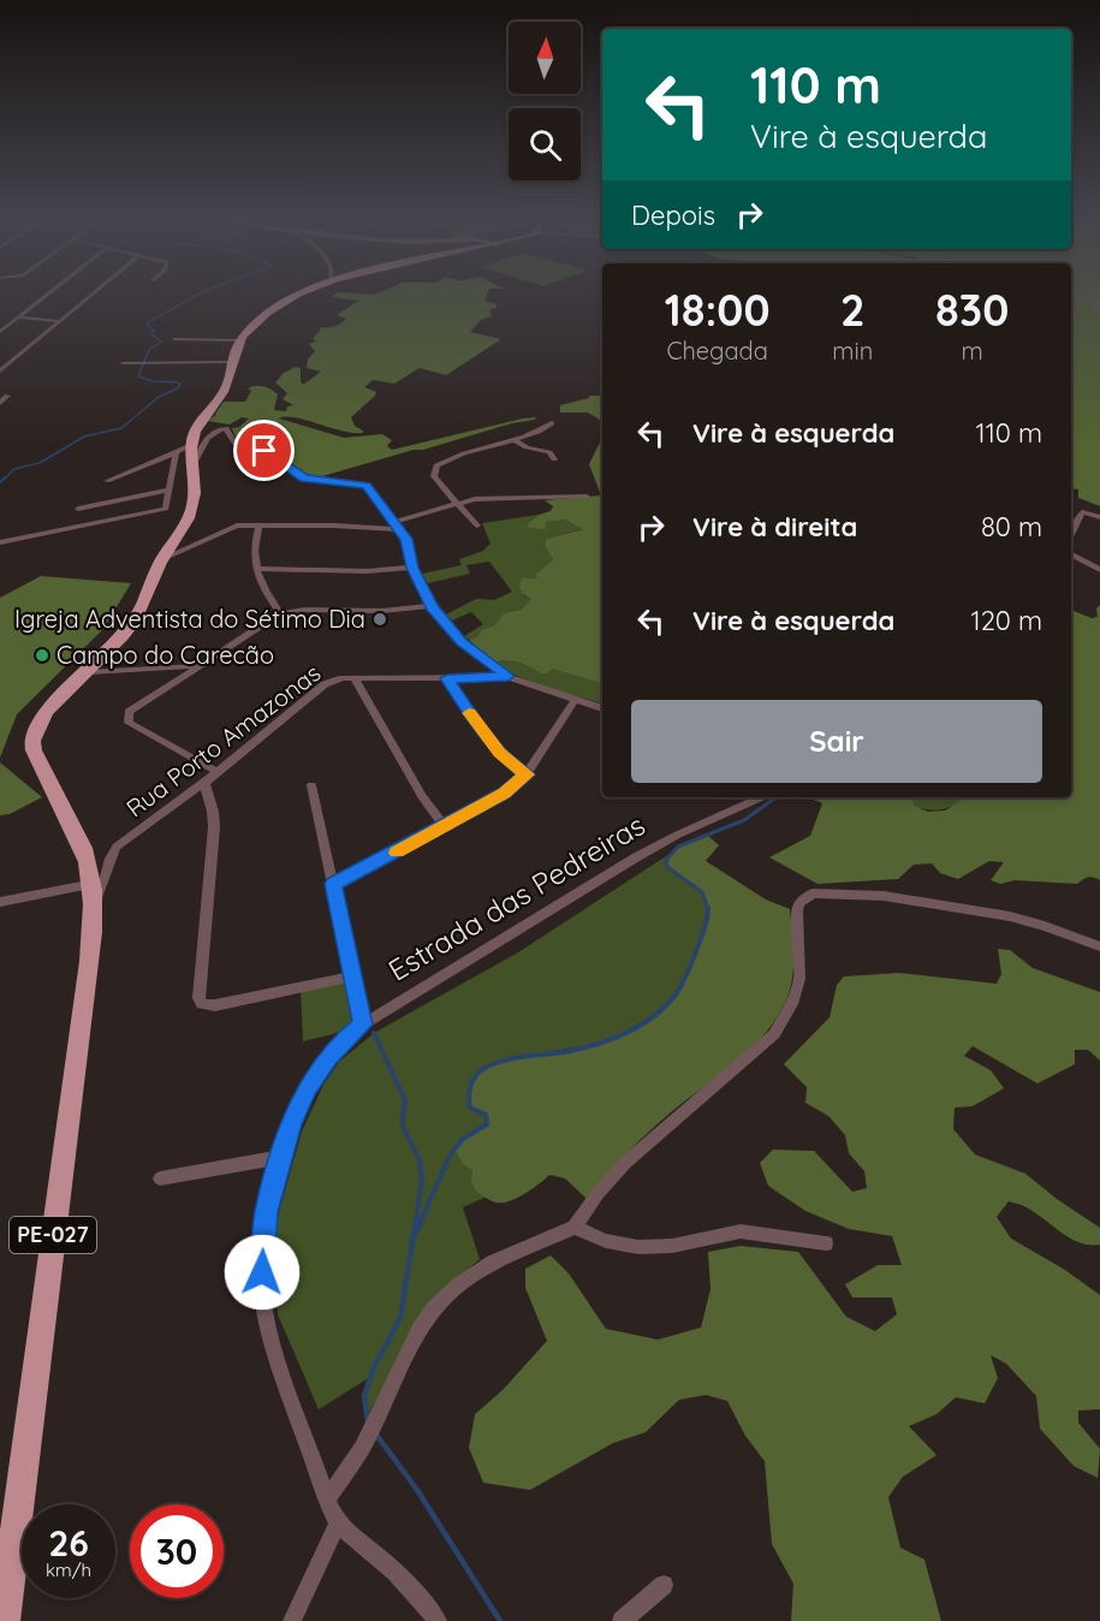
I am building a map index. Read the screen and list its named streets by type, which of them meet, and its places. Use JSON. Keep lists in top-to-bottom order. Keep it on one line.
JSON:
{"streets":{"main road":["PE-027"],"street":["Rua Porto Amazonas","Estrada das Pedreiras"]},"crossings":[["Rua Porto Amazonas","PE-027"]],"places":["Igreja Adventista do Sétimo Dia","Campo do Carecão"],"north":"top","page":{"turn":["110 m","Vire à esquerda"],"then":"Depois","eta":["18:00","Chegada","2","min","830","m"],"list":[{"name":"Vire à esquerda","value":"110 m"},{"name":"Vire à direita","value":"80 m"},{"name":"Vire à esquerda","value":"120 m"}],"buttons":"Sair","speed":"26 km/h","limit":"30"}}
